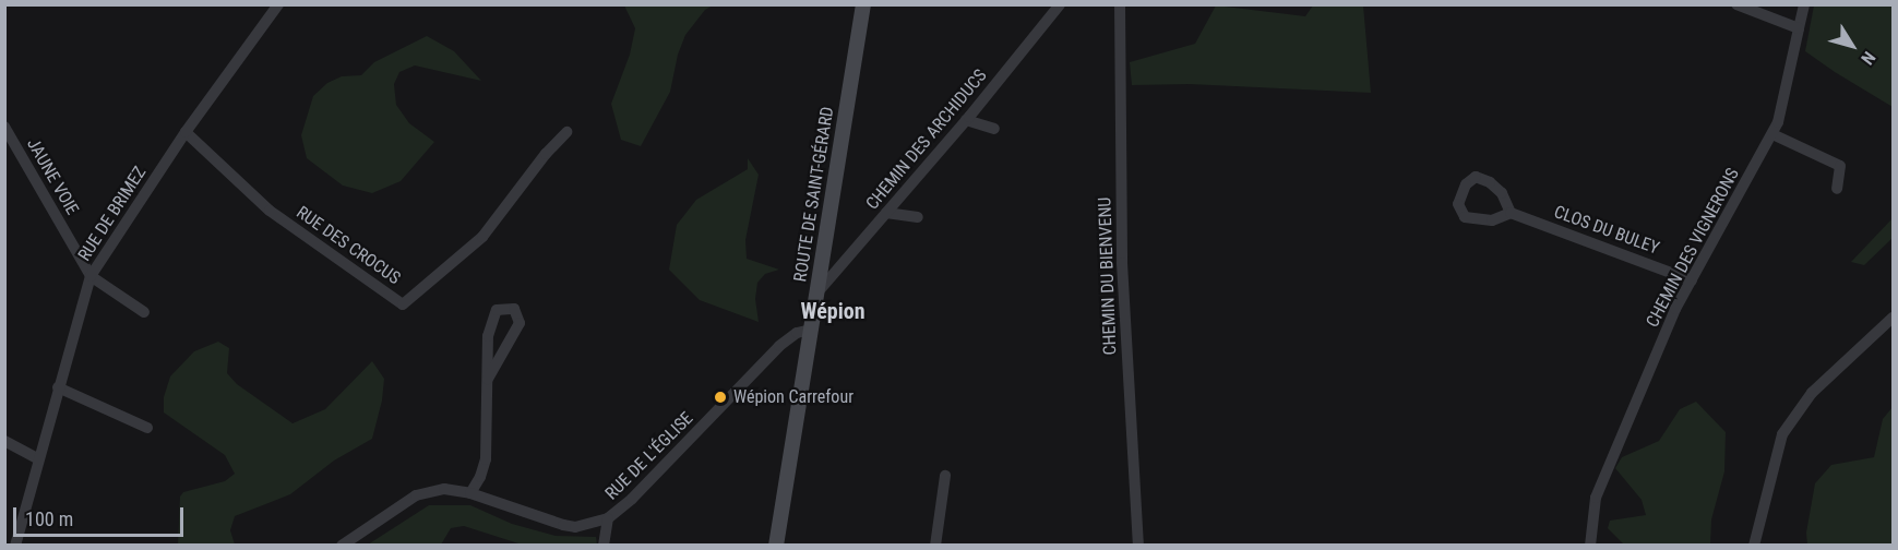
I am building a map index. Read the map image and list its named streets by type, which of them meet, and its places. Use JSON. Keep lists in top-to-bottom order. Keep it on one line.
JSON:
{"streets":{"main road":["ROUTE DE SAINT-GÉRARD"],"street":["CHEMIN DES ARCHIDUCS","JAUNE VOIE","RUE DE BRIMEZ","CLOS DU BULEY","RUE DES CROCUS","CHEMIN DES VIGNERONS","CHEMIN DU BIENVENU","RUE DE L'ÉGLISE"]},"crossings":[["CHEMIN DES ARCHIDUCS","ROUTE DE SAINT-GÉRARD"],["JAUNE VOIE","RUE DE BRIMEZ"],["ROUTE DE SAINT-GÉRARD","RUE DE L'ÉGLISE"],["RUE DE BRIMEZ","RUE DES CROCUS"],["CLOS DU BULEY","CHEMIN DES VIGNERONS"]],"districts":["Wépion"],"places":["Wépion Carrefour"],"scale_bar":"100 m","north":"bottom right"}
